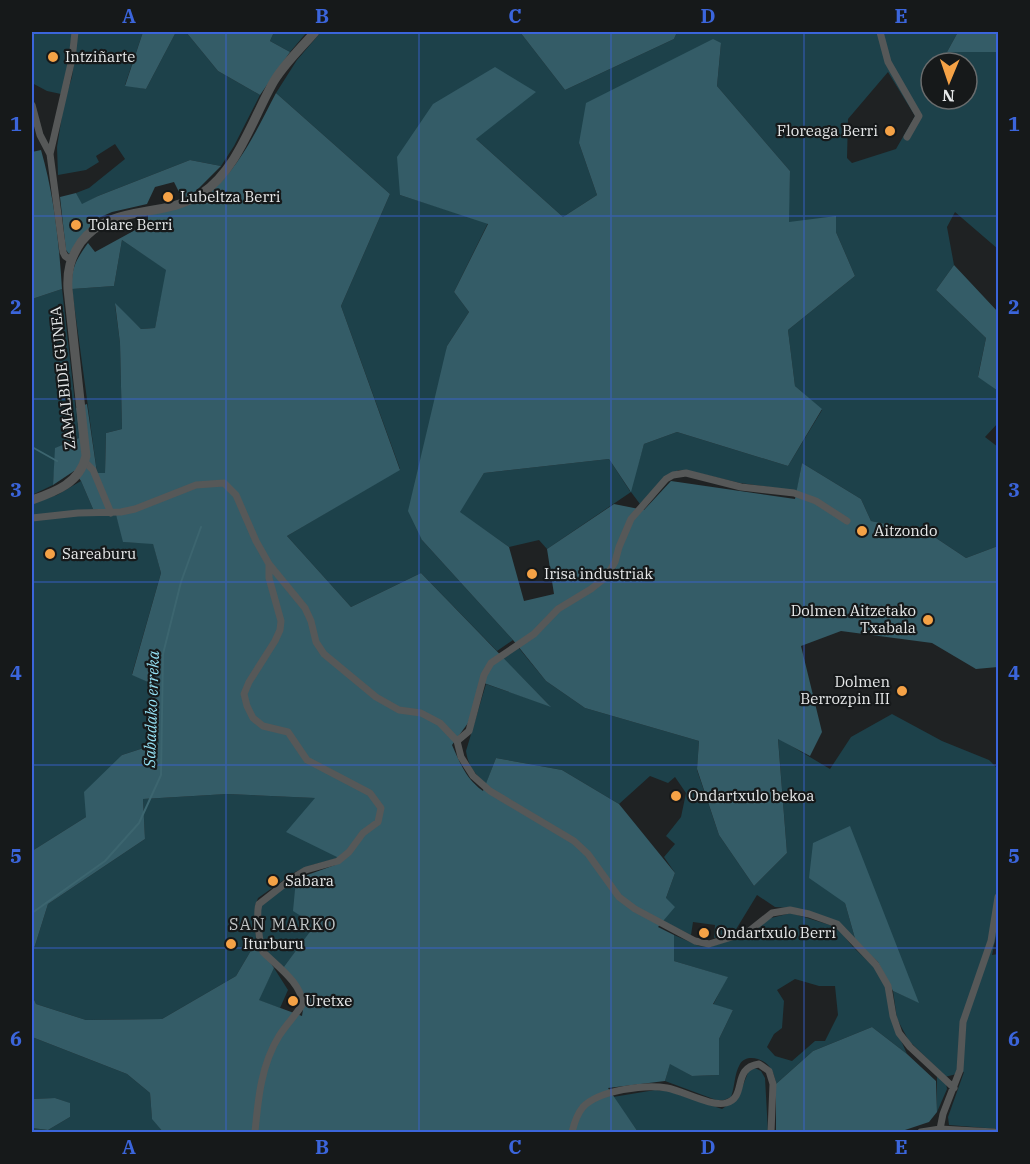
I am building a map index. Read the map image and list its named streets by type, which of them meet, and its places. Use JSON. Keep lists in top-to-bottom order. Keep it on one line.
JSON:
{"streets":{"street":["ZAMALBIDE GUNEA"]},"districts":["SAN MARKO"],"water":["Sabadako erreka"],"places":["Intziñarte","Floreaga Berri","Lubeltza Berri","Tolare Berri","Aitzondo","Sareaburu","Irisa industriak","Dolmen Aitzetako Txabala","Dolmen Berrozpin III","Ondartxulo bekoa","Sabara","Ondartxulo Berri","Iturburu","Uretxe"],"north":"bottom","grid":{"columns":["A","B","C","D","E"],"rows":["1","2","3","4","5","6"]}}
